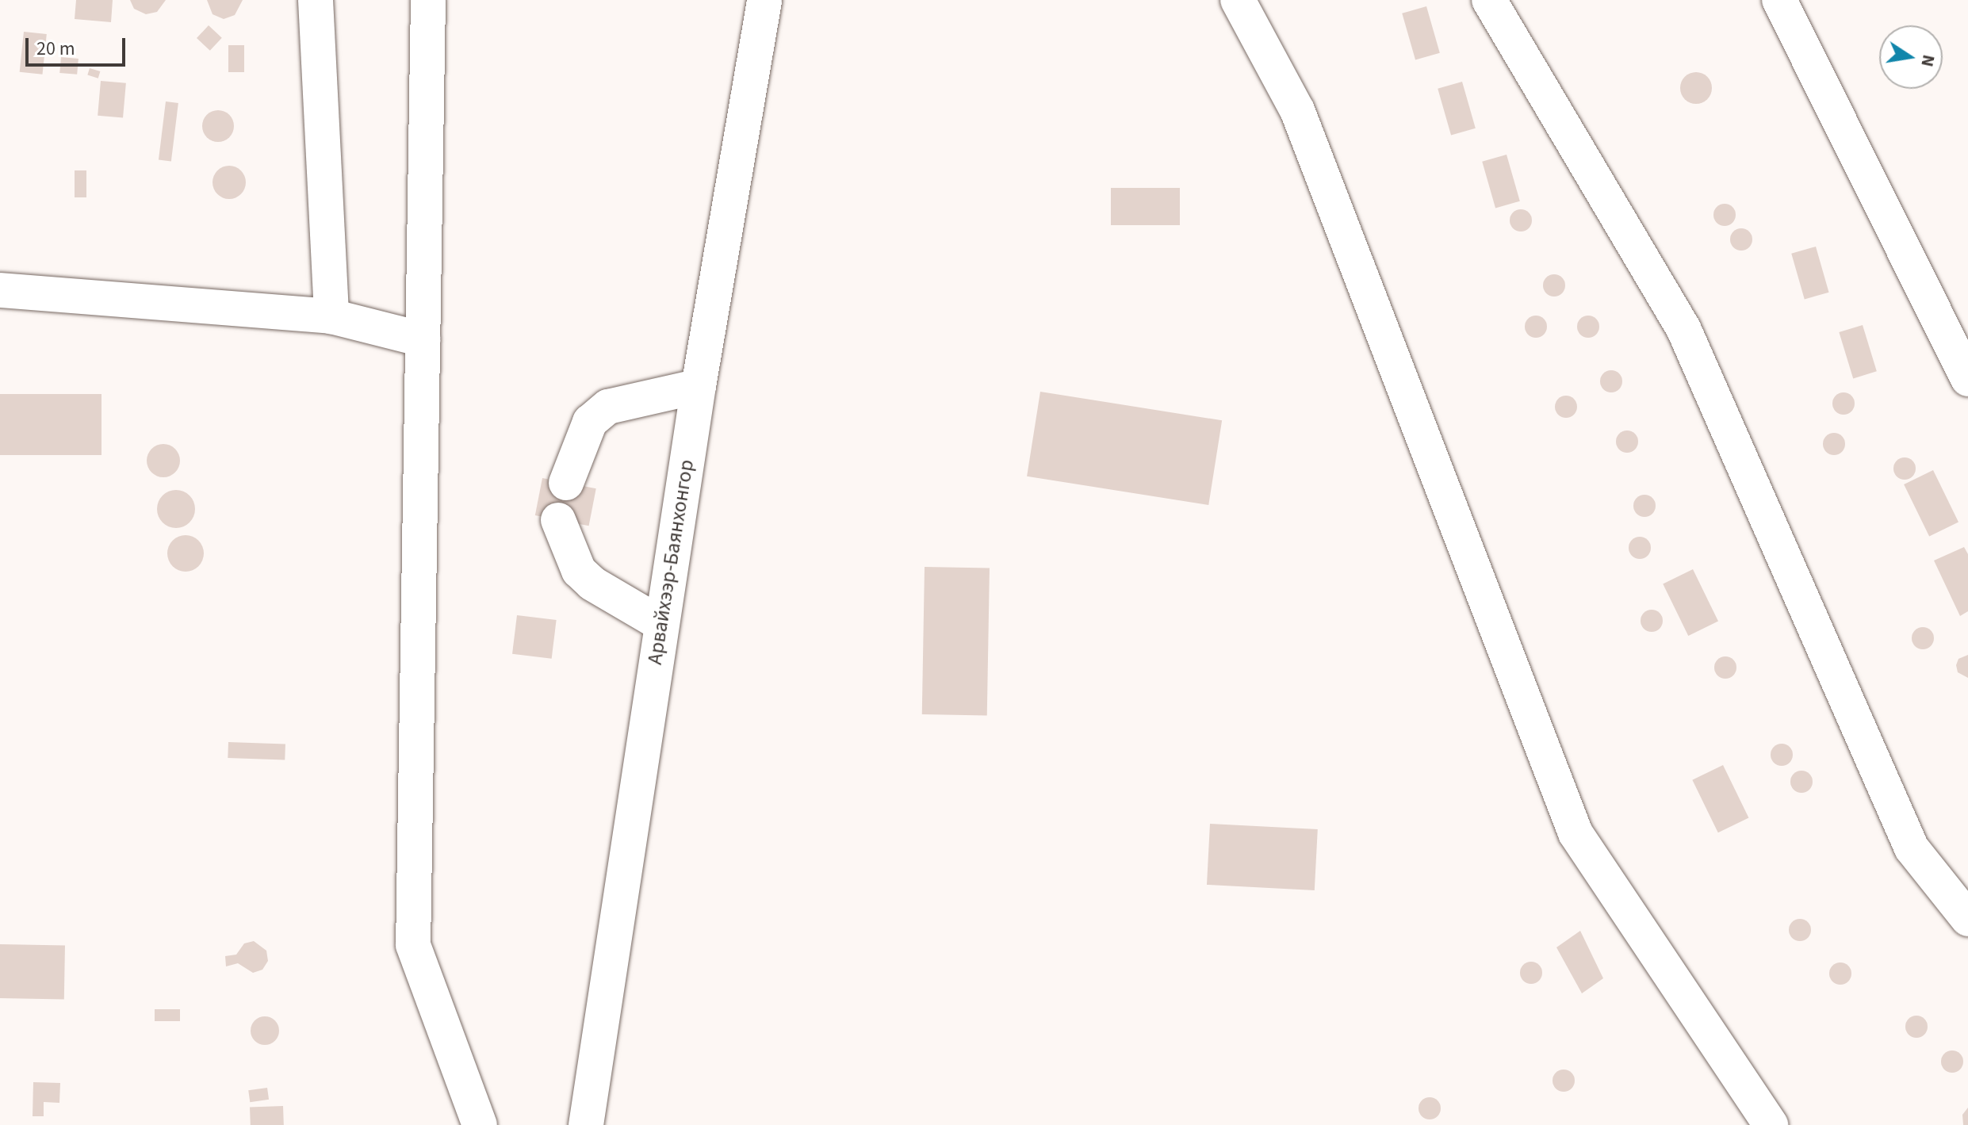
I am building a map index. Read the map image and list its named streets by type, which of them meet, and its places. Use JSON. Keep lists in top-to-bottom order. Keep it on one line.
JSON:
{"streets":{"main road":["Арвайхээр-Баянхонгор"]},"scale_bar":"20 m","north":"right"}
